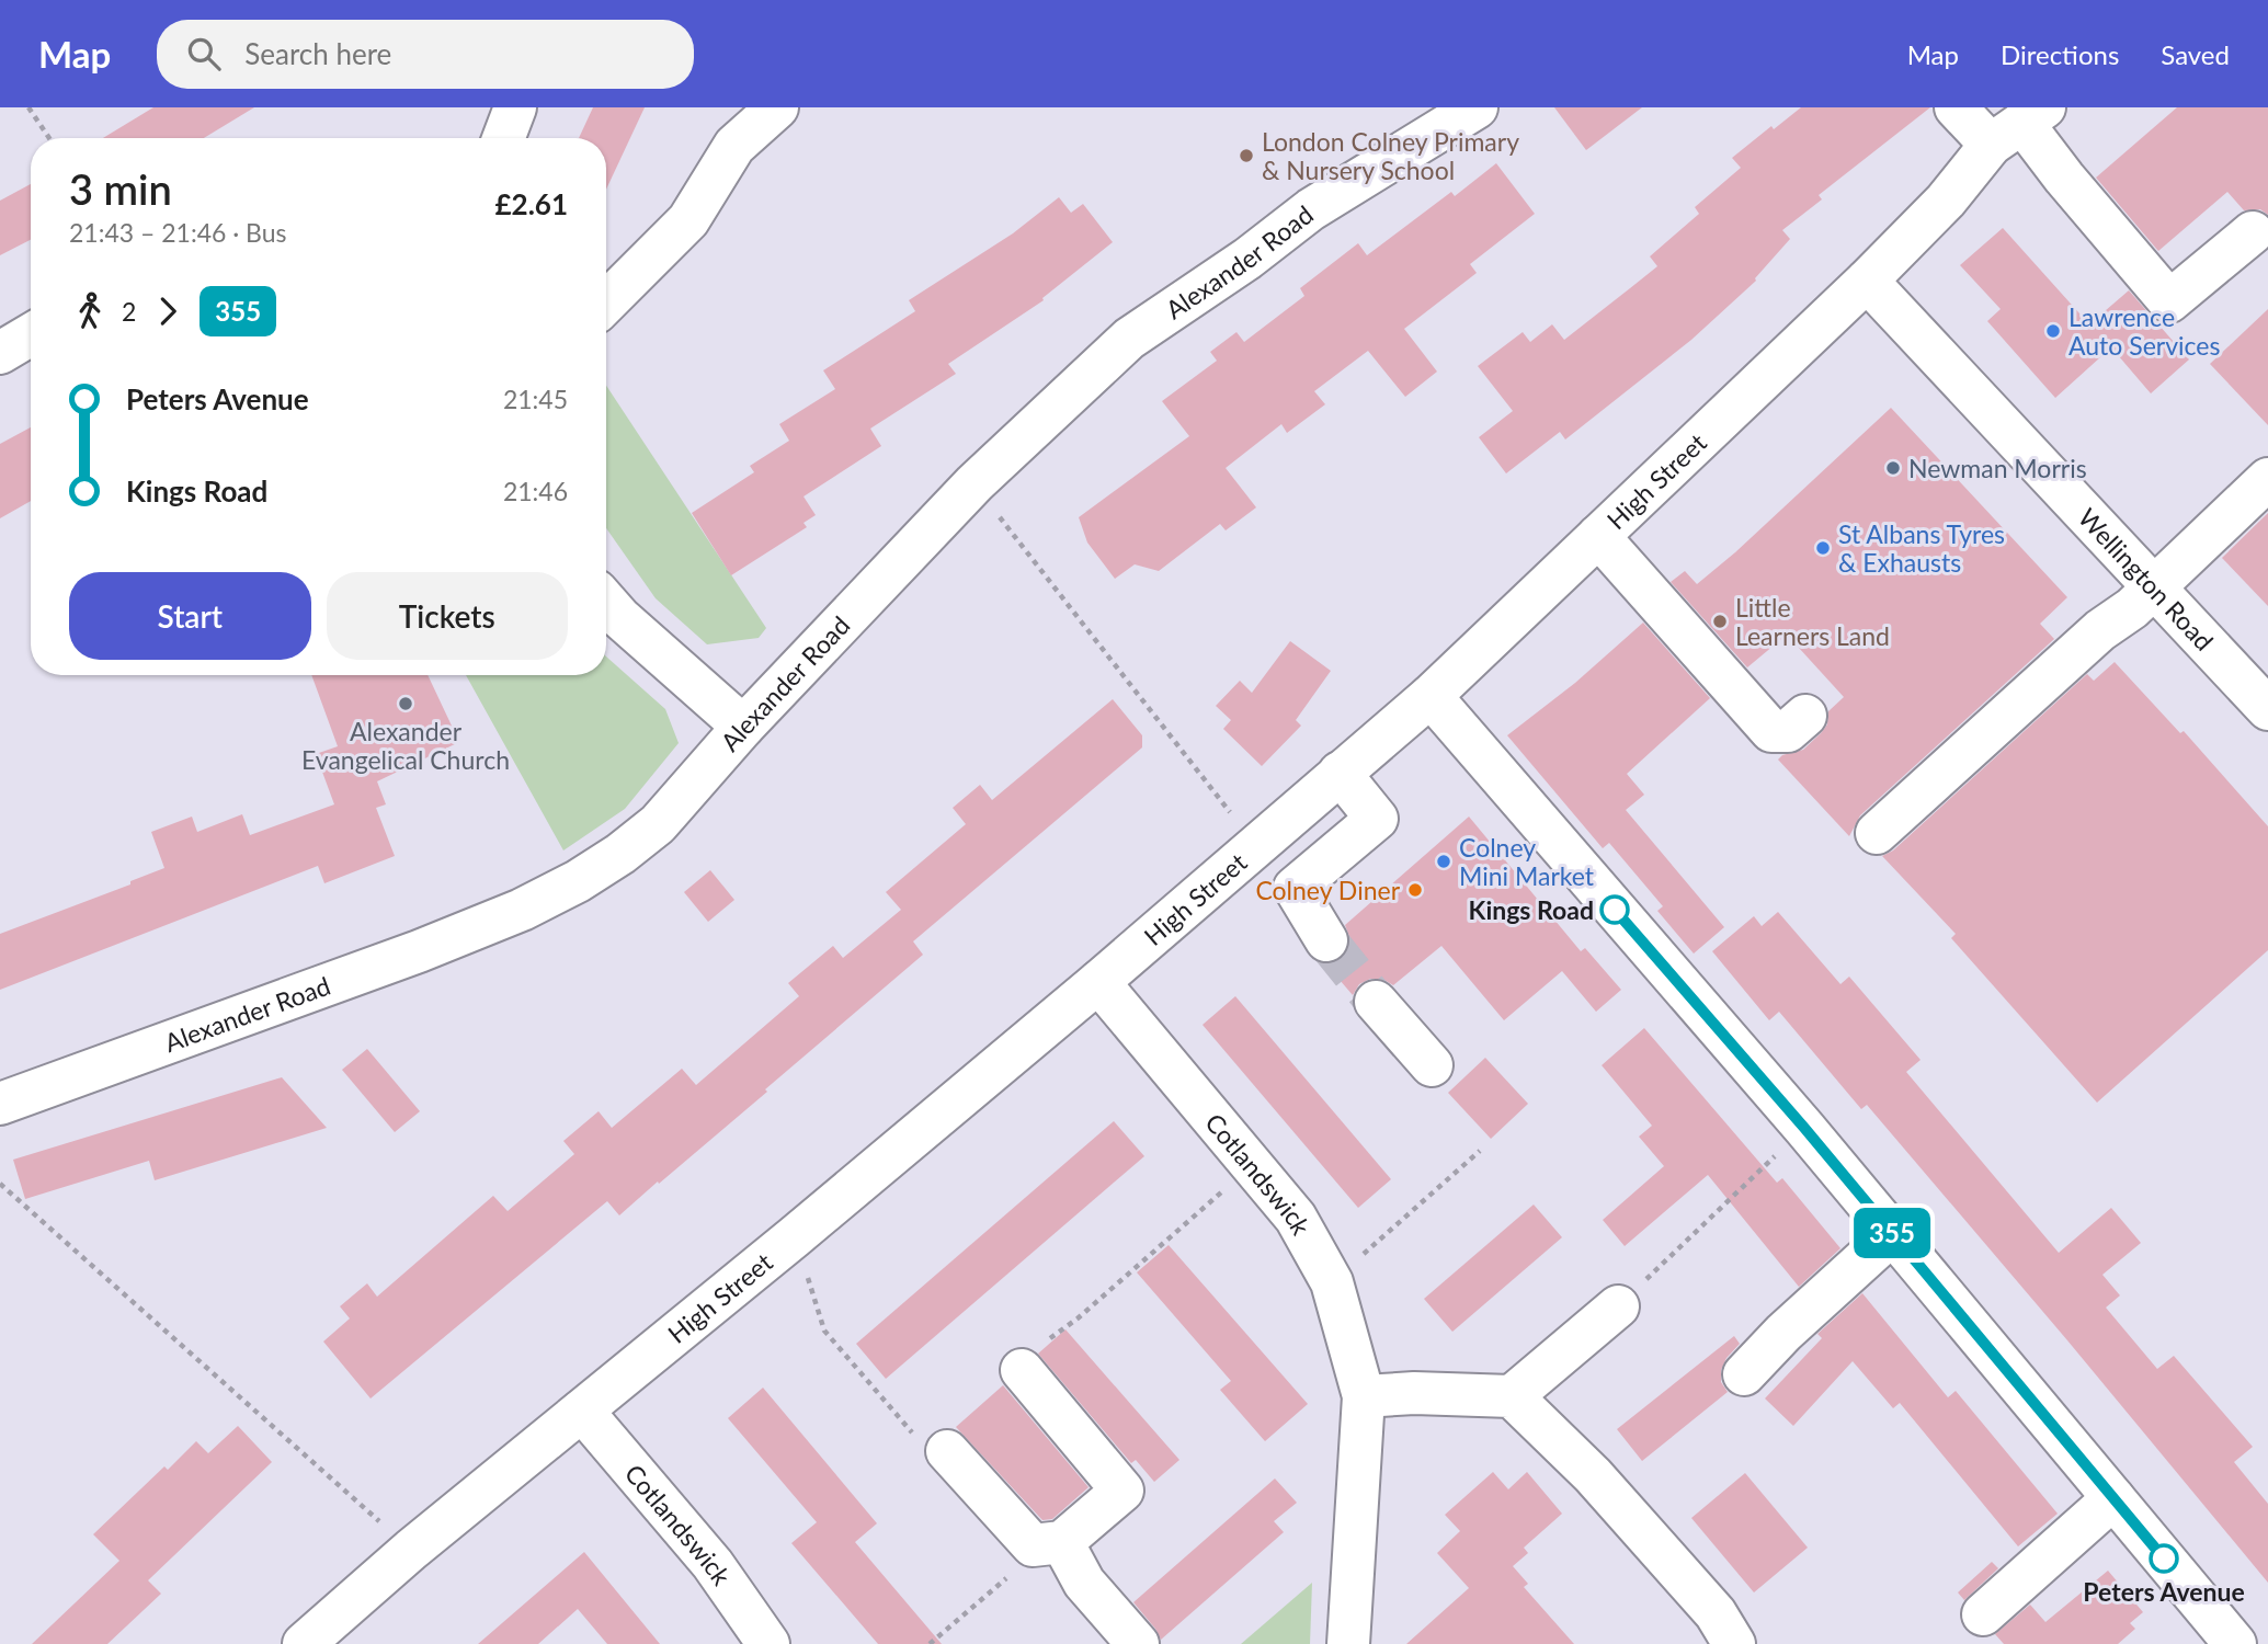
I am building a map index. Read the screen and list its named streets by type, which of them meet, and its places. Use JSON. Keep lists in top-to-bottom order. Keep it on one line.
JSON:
{"streets":{"street":["Alexander Road","High Street","Wellington Road","Cotlandswick"]},"crossings":[["High Street","Wellington Road"],["High Street","Cotlandswick"]],"places":["London Colney Primary & Nursery School","Lawrence Auto Services","Newman Morris","St Albans Tyres & Exhausts","Little Learners Land","Alexander Evangelical Church","Colney Mini Market","Colney Diner","Kings Road","Peters Avenue"],"lines":["bus line 355"],"page":{"header":"Map","search":"Search here","nav":["Map","Directions","Saved"],"on_map":"355","heading":["3 min","21:43 – 21:46 · Bus","£2.61"],"legs":["2","355"],"list":[{"name":"Peters Avenue","value":"21:45"},{"name":"Kings Road","value":"21:46"}],"buttons":["Start","Tickets"]}}
